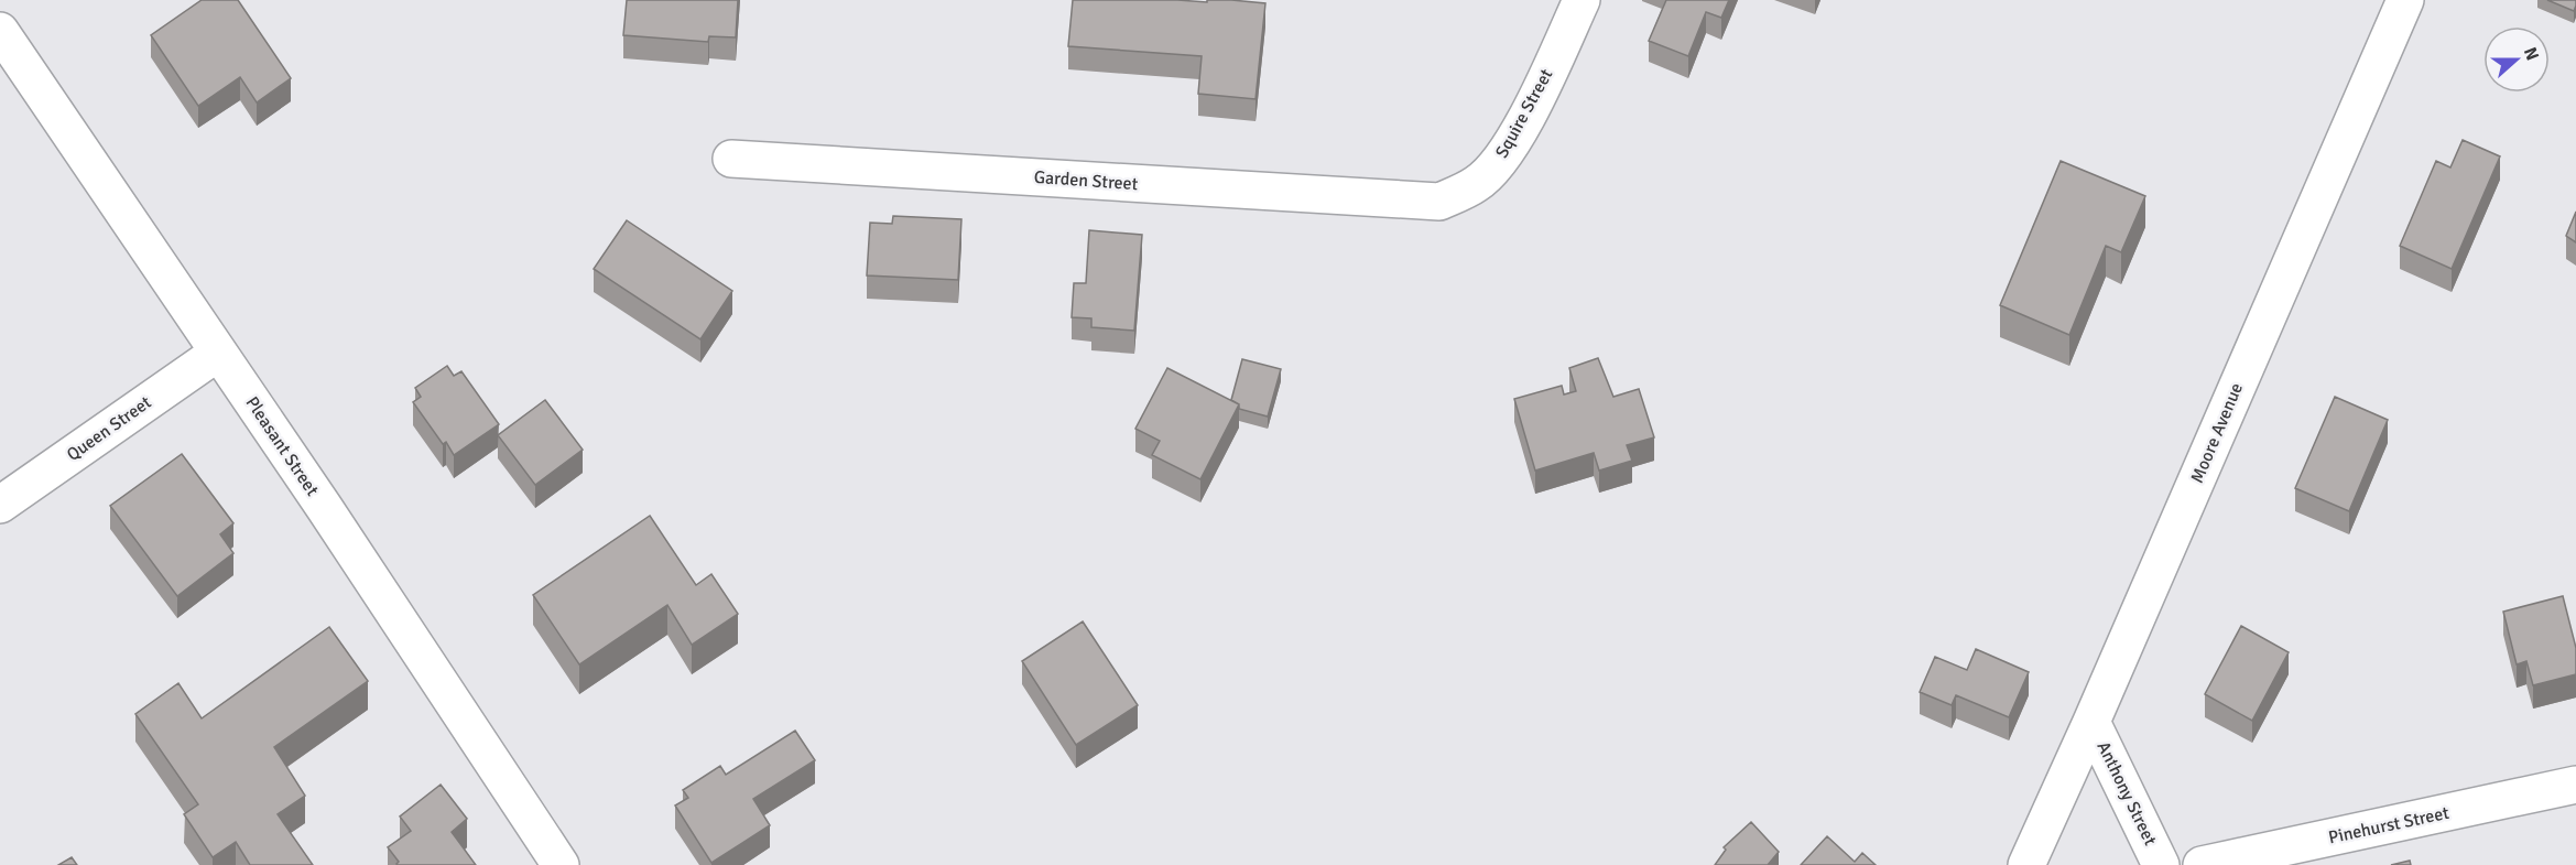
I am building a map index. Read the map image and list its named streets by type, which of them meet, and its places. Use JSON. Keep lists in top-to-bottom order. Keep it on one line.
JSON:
{"streets":{"street":["Squire Street","Garden Street","Queen Street","Moore Avenue","Pleasant Street","Anthony Street","Pinehurst Street"]},"crossings":[["Squire Street","Garden Street"],["Queen Street","Pleasant Street"],["Moore Avenue","Anthony Street"]],"north":"right"}
